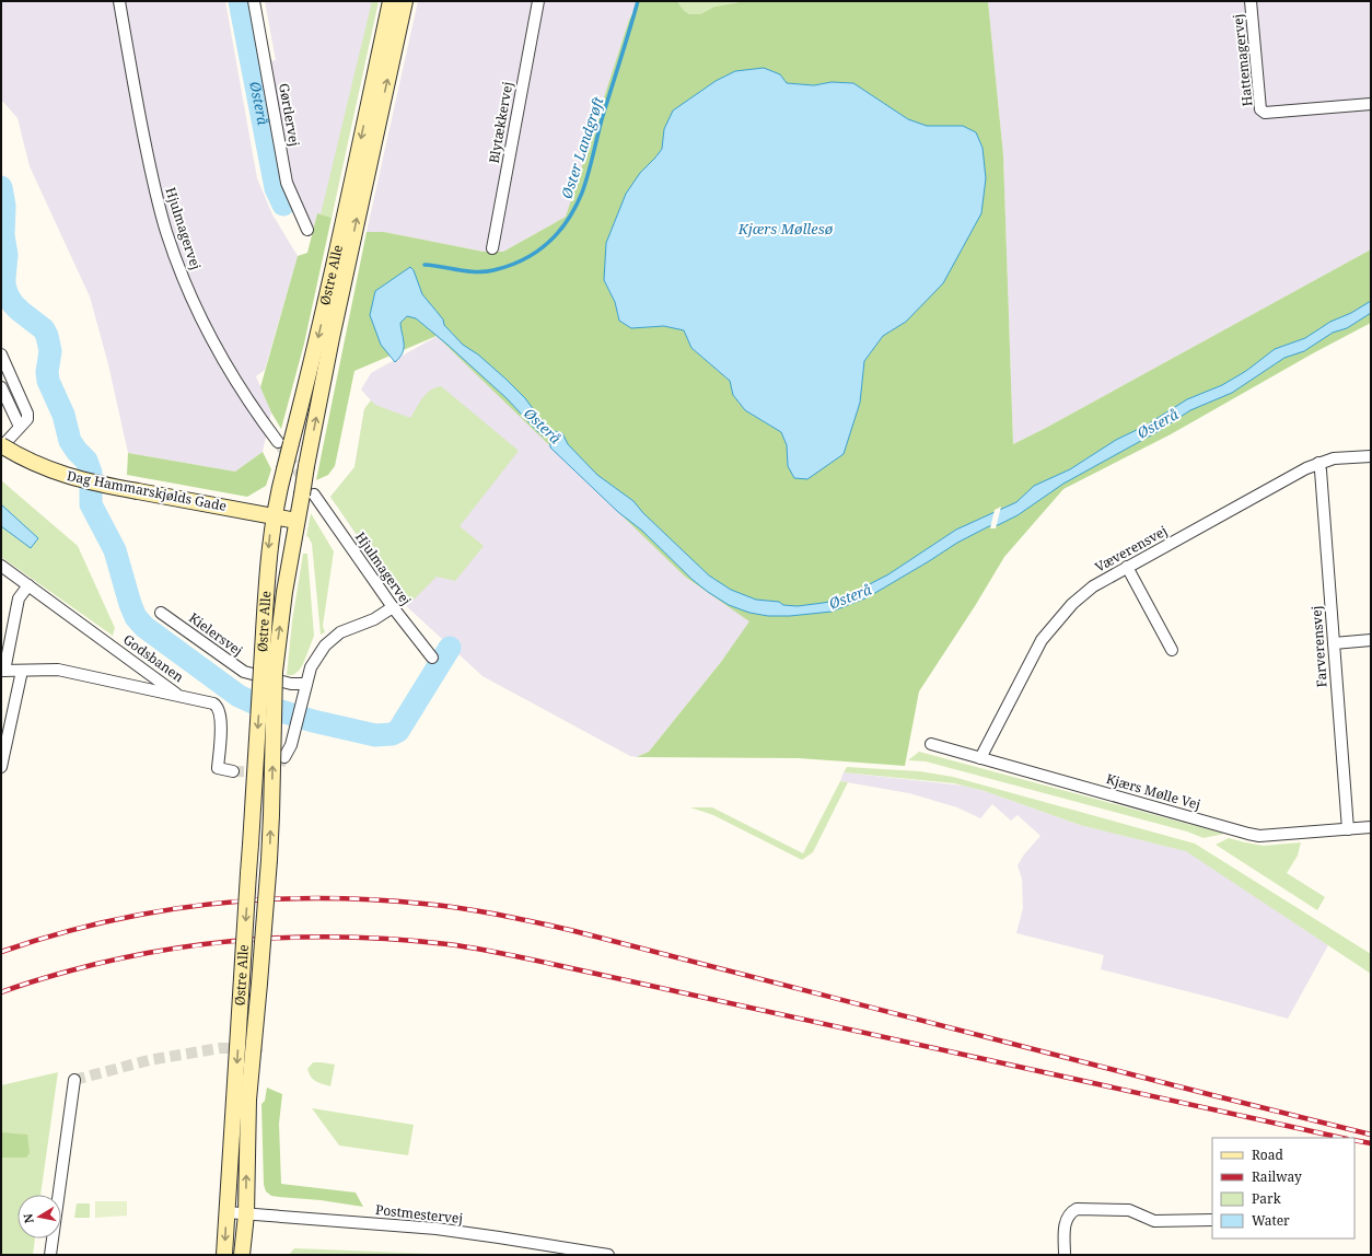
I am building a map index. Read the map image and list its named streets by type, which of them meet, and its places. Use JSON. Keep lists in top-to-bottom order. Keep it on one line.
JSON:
{"streets":{"street":["Hattemagervej","Gørtlervej","Blytækkervej","Hjulmagervej","Østre Alle","Dag Hammarskjølds Gade","Væverensvej","Kielersvej","Farverensvej","Godsbanen","Kjærs Mølle Vej","Postmestervej"]},"crossings":[["Hjulmagervej","Østre Alle"],["Østre Alle","Dag Hammarskjølds Gade"],["Østre Alle","Postmestervej"],["Væverensvej","Farverensvej"],["Væverensvej","Kjærs Mølle Vej"],["Farverensvej","Kjærs Mølle Vej"]],"water":["Østerå","Øster Landgrøft","Kjærs Møllesø"],"legend":["Road","Railway","Park","Water"],"north":"left"}
